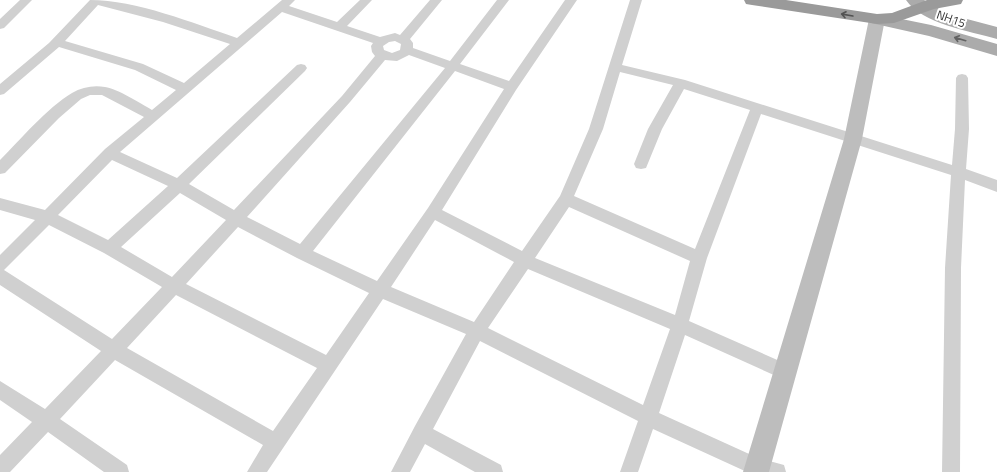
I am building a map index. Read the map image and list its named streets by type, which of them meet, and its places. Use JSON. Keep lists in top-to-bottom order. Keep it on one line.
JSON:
{"streets":{"main road":["NH15"]}}
